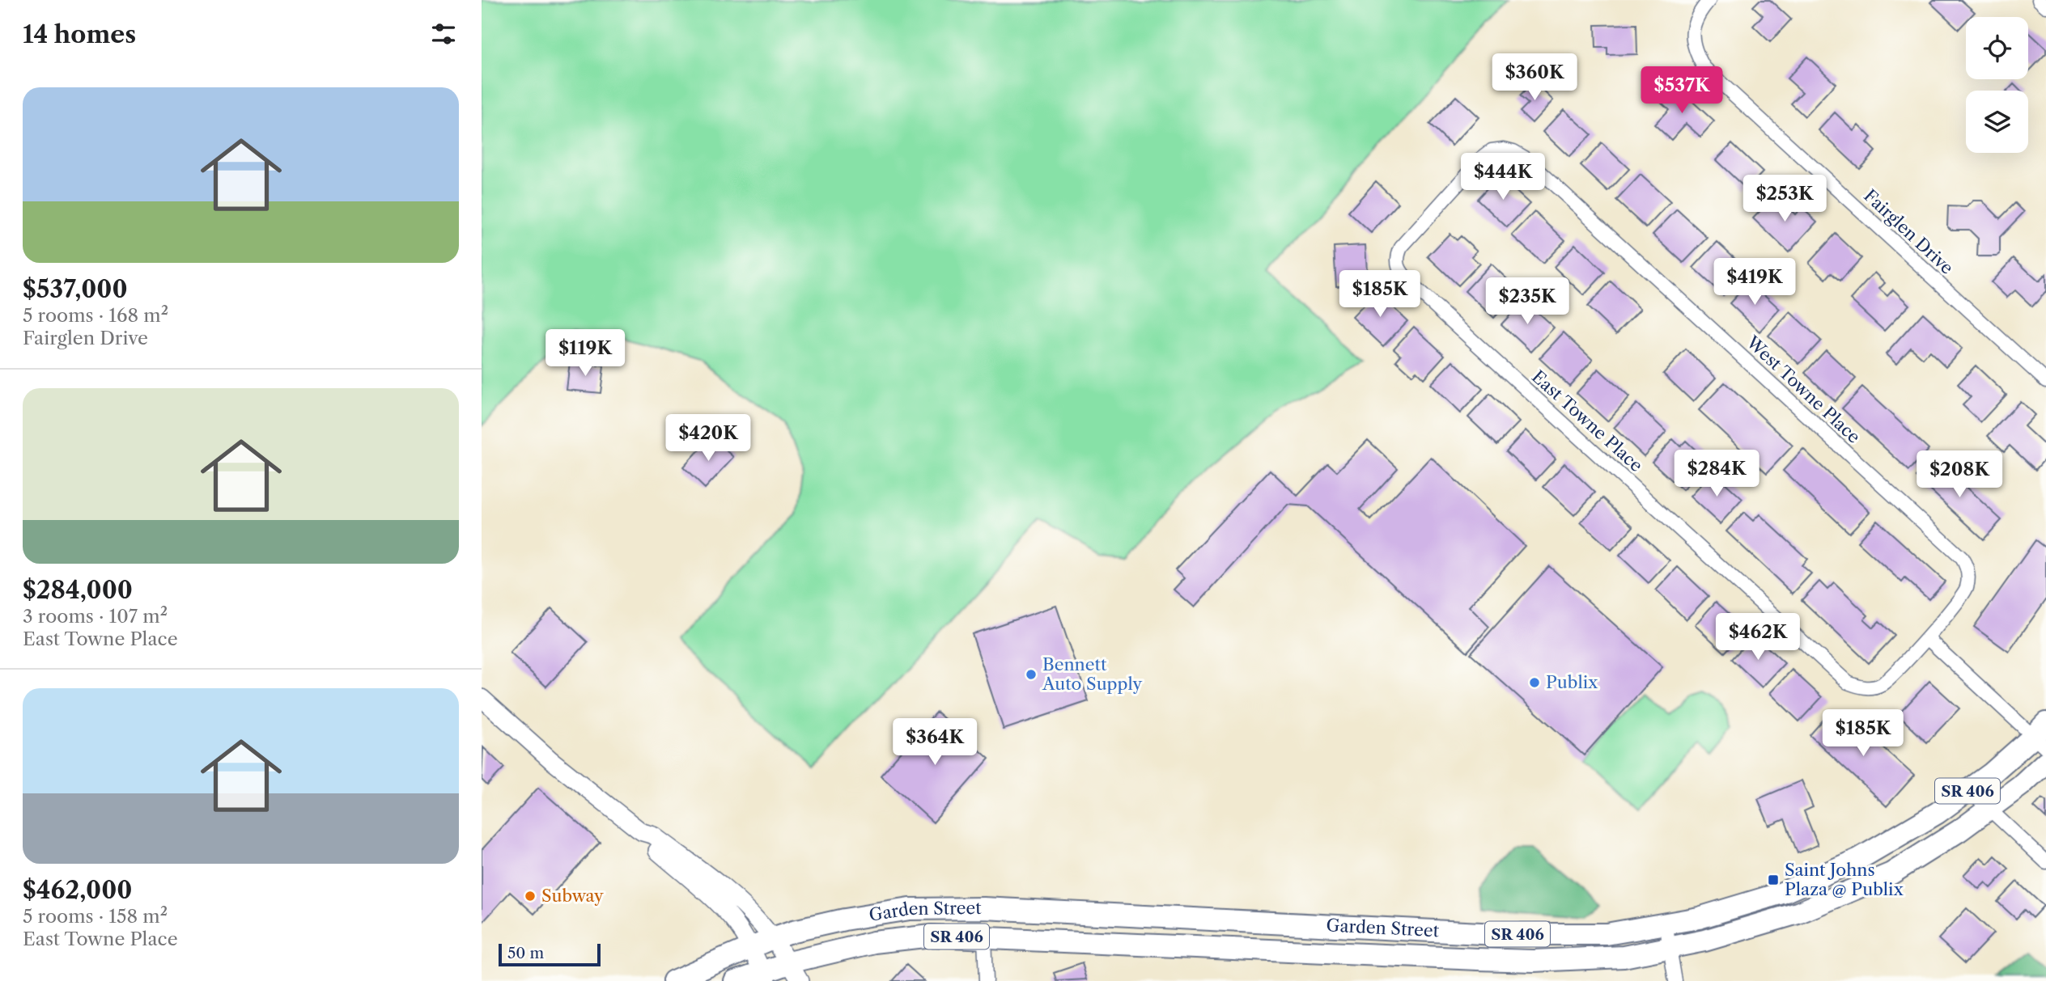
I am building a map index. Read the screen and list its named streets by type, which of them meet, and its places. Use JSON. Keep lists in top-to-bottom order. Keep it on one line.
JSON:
{"streets":{"main road":["SR 406","Garden Street"],"street":["Fairglen Drive","West Towne Place","East Towne Place"]},"crossings":[["West Towne Place","East Towne Place"]],"places":{"other":["Bennett Auto Supply","Publix","Subway"],"transit":["Saint Johns Plaza @ Publix"]},"scale_bar":"50 m","page":{"heading":"14 homes","price":["$360K","$537K","$444K","$253K","$419K","$185K","$235K","$119K","$420K","$284K","$208K","$462K","$185K","$364K"],"list":[{"name":"$537,000","note":"5 rooms · 168 m² · Fairglen Drive"},{"name":"$284,000","note":"3 rooms · 107 m² · East Towne Place"},{"name":"$462,000","note":"5 rooms · 158 m² · East Towne Place"}],"scale":"50 m"}}
